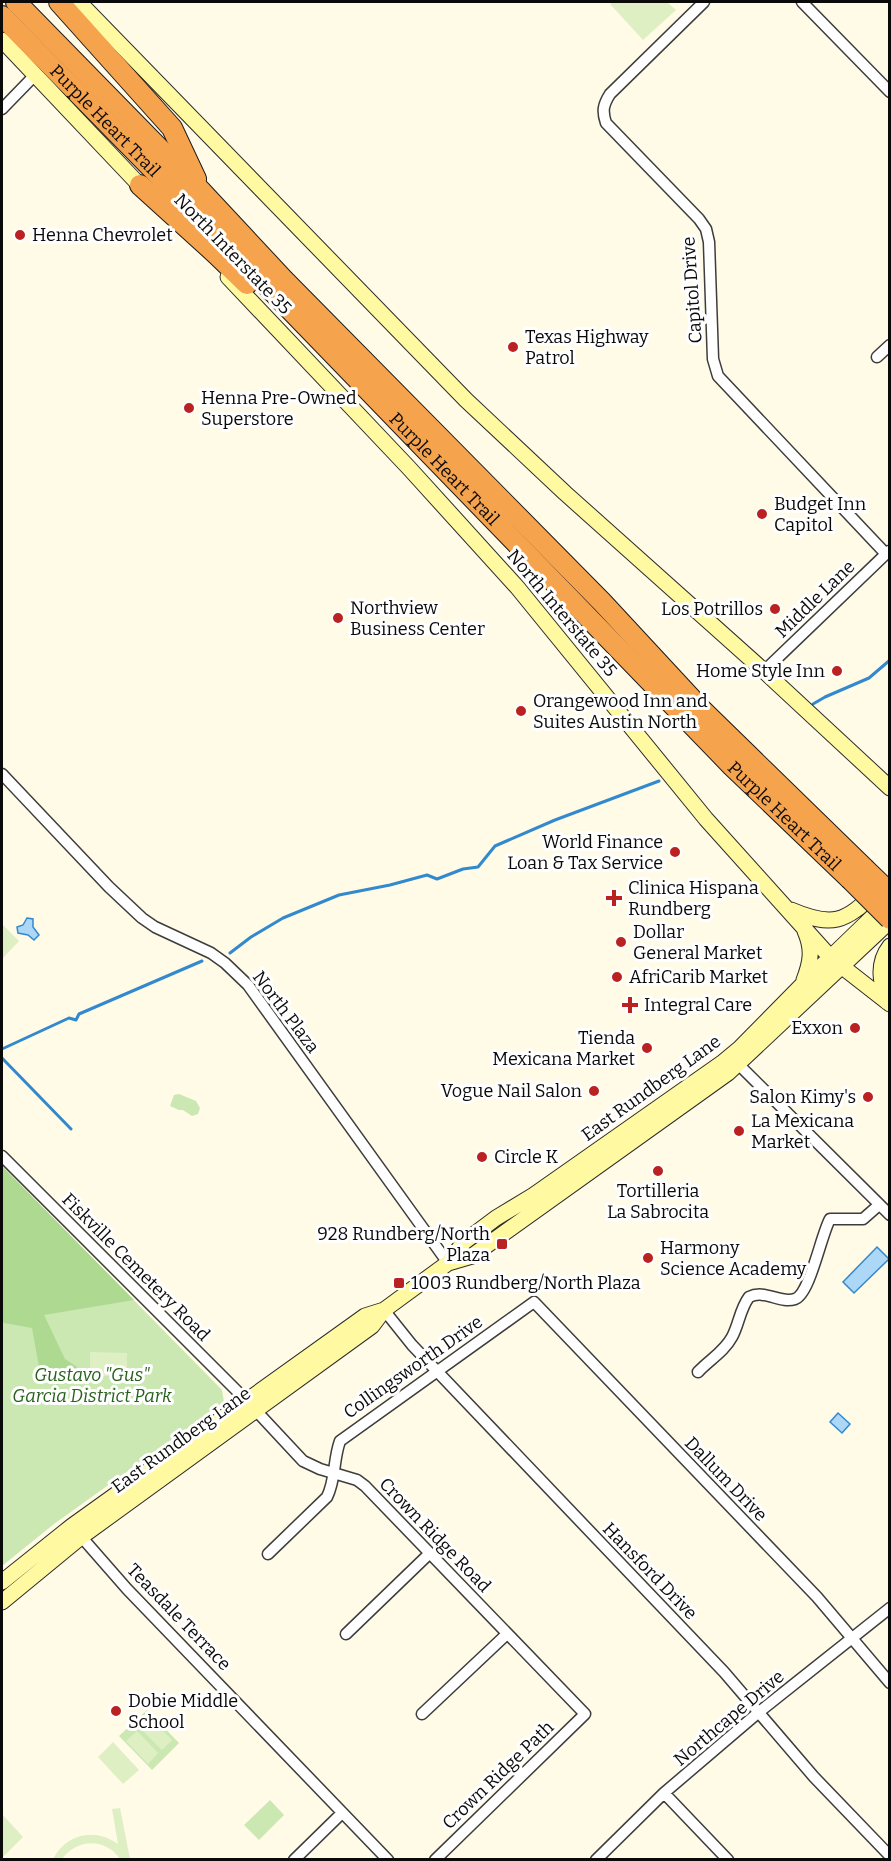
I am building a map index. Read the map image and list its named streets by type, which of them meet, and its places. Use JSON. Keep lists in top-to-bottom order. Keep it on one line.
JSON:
{"streets":{"highway":["Purple Heart Trail"],"main road":["North Interstate 35","East Rundberg Lane"],"street":["Capitol Drive","Middle Lane","North Plaza","Fiskville Cemetery Road","Collingsworth Drive","Dallum Drive","Crown Ridge Road","Hansford Drive","Teasdale Terrace","Northcape Drive","Crown Ridge Path"]},"crossings":[["Purple Heart Trail","East Rundberg Lane"],["North Interstate 35","East Rundberg Lane"],["Capitol Drive","Middle Lane"],["North Plaza","East Rundberg Lane"],["East Rundberg Lane","Fiskville Cemetery Road"],["East Rundberg Lane","Crown Ridge Road"],["East Rundberg Lane","Hansford Drive"],["East Rundberg Lane","Teasdale Terrace"],["Fiskville Cemetery Road","Crown Ridge Road"],["Collingsworth Drive","Dallum Drive"],["Collingsworth Drive","Crown Ridge Road"],["Collingsworth Drive","Hansford Drive"],["Dallum Drive","Northcape Drive"],["Crown Ridge Road","Crown Ridge Path"],["Hansford Drive","Northcape Drive"]],"parks":["Gustavo \"Gus\" Garcia District Park"],"places":{"other":["Henna Chevrolet","Texas Highway Patrol","Henna Pre-Owned Superstore","Budget Inn Capitol","Los Potrillos","Northview Business Center","Home Style Inn","Orangewood Inn and Suites Austin North","World Finance Loan & Tax Service","Dollar General Market","AfriCarib Market","Exxon","Tienda Mexicana Market","Vogue Nail Salon","Salon Kimy's","La Mexicana Market","Circle K","Tortilleria La Sabrocita","Harmony Science Academy","Dobie Middle School"],"health":["Clinica Hispana Rundberg","Integral Care"],"transit":["928 Rundberg/North Plaza","1003 Rundberg/North Plaza"]}}
